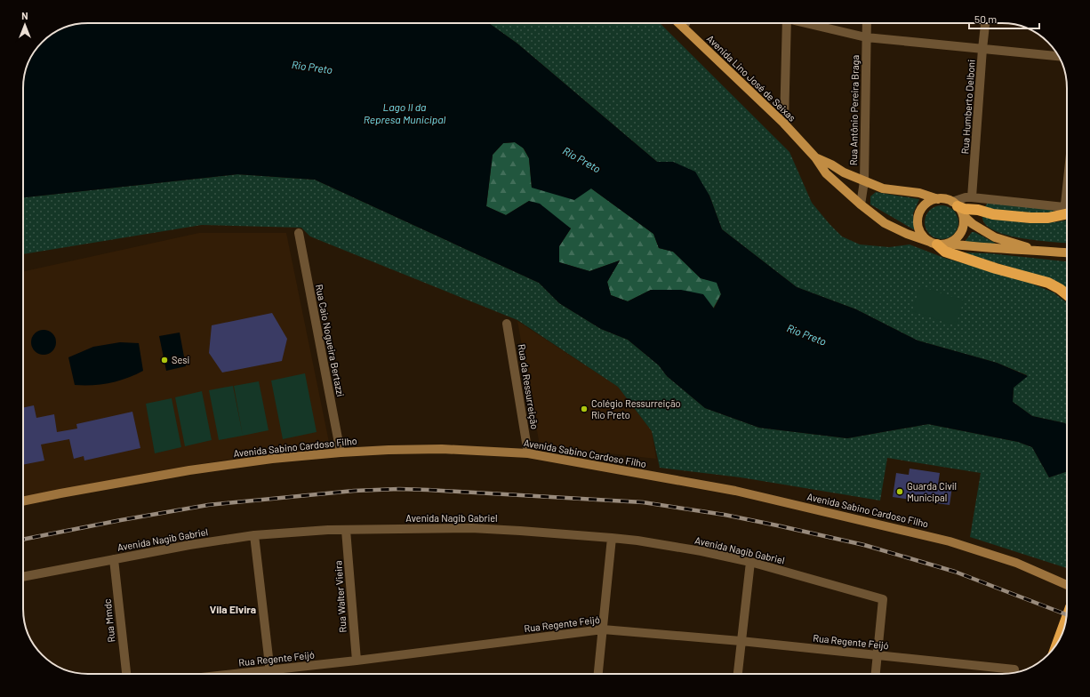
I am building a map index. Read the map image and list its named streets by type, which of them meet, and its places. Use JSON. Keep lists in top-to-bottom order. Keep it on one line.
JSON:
{"streets":{"main road":["Avenida Lino José de Seixas","Avenida Sabino Cardoso Filho"],"street":["Rua Humberto Delboni","Rua Antônio Pereira Braga","Rua Caio Nogueira Bertazzi","Rua da Ressurreição","Avenida Nagib Gabriel","Rua Walter Vieira","Rua Mmdc","Rua Regente Feijó"]},"crossings":[["Avenida Lino José de Seixas","Rua Antônio Pereira Braga"],["Rua Caio Nogueira Bertazzi","Avenida Sabino Cardoso Filho"],["Rua da Ressurreição","Avenida Sabino Cardoso Filho"],["Avenida Nagib Gabriel","Rua Walter Vieira"],["Avenida Nagib Gabriel","Rua Mmdc"],["Avenida Nagib Gabriel","Rua Regente Feijó"],["Rua Walter Vieira","Rua Regente Feijó"]],"districts":["Vila Elvira"],"water":["Rio Preto","Lago II da Represa Municipal"],"places":["Sesi","Colégio Ressurreição Rio Preto","Guarda Civil Municipal"],"scale_bar":"50 m","north":"top"}
